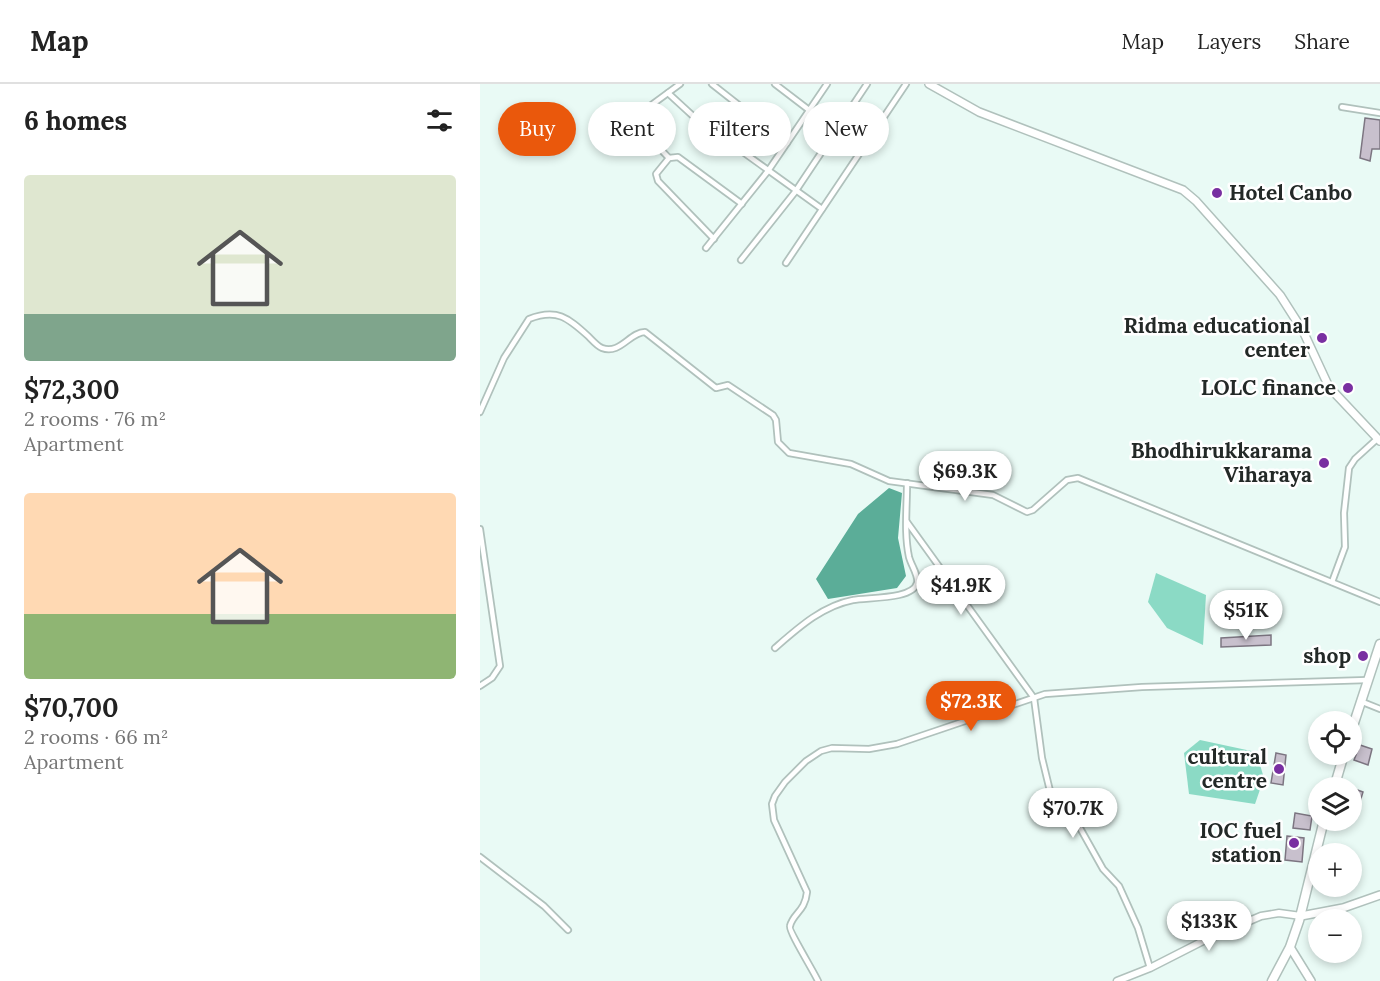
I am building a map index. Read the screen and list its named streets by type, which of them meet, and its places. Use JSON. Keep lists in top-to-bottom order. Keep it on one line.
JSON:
{"places":["Hotel Canbo","Ridma educational center","LOLC finance","Bhodhirukkarama Viharaya","shop","cultural centre","IOC fuel station"],"page":{"header":"Map","nav":["Map","Layers","Share"],"heading":"6 homes","chip":["Buy","Rent","Filters","New"],"list":[{"name":"$72,300","note":"2 rooms · 76 m² · Apartment"},{"name":"$70,700","note":"2 rooms · 66 m² · Apartment"}],"price":["$69.3K","$41.9K","$51K","$72.3K","$70.7K","$133K"],"map_buttons":["+","−"]}}
